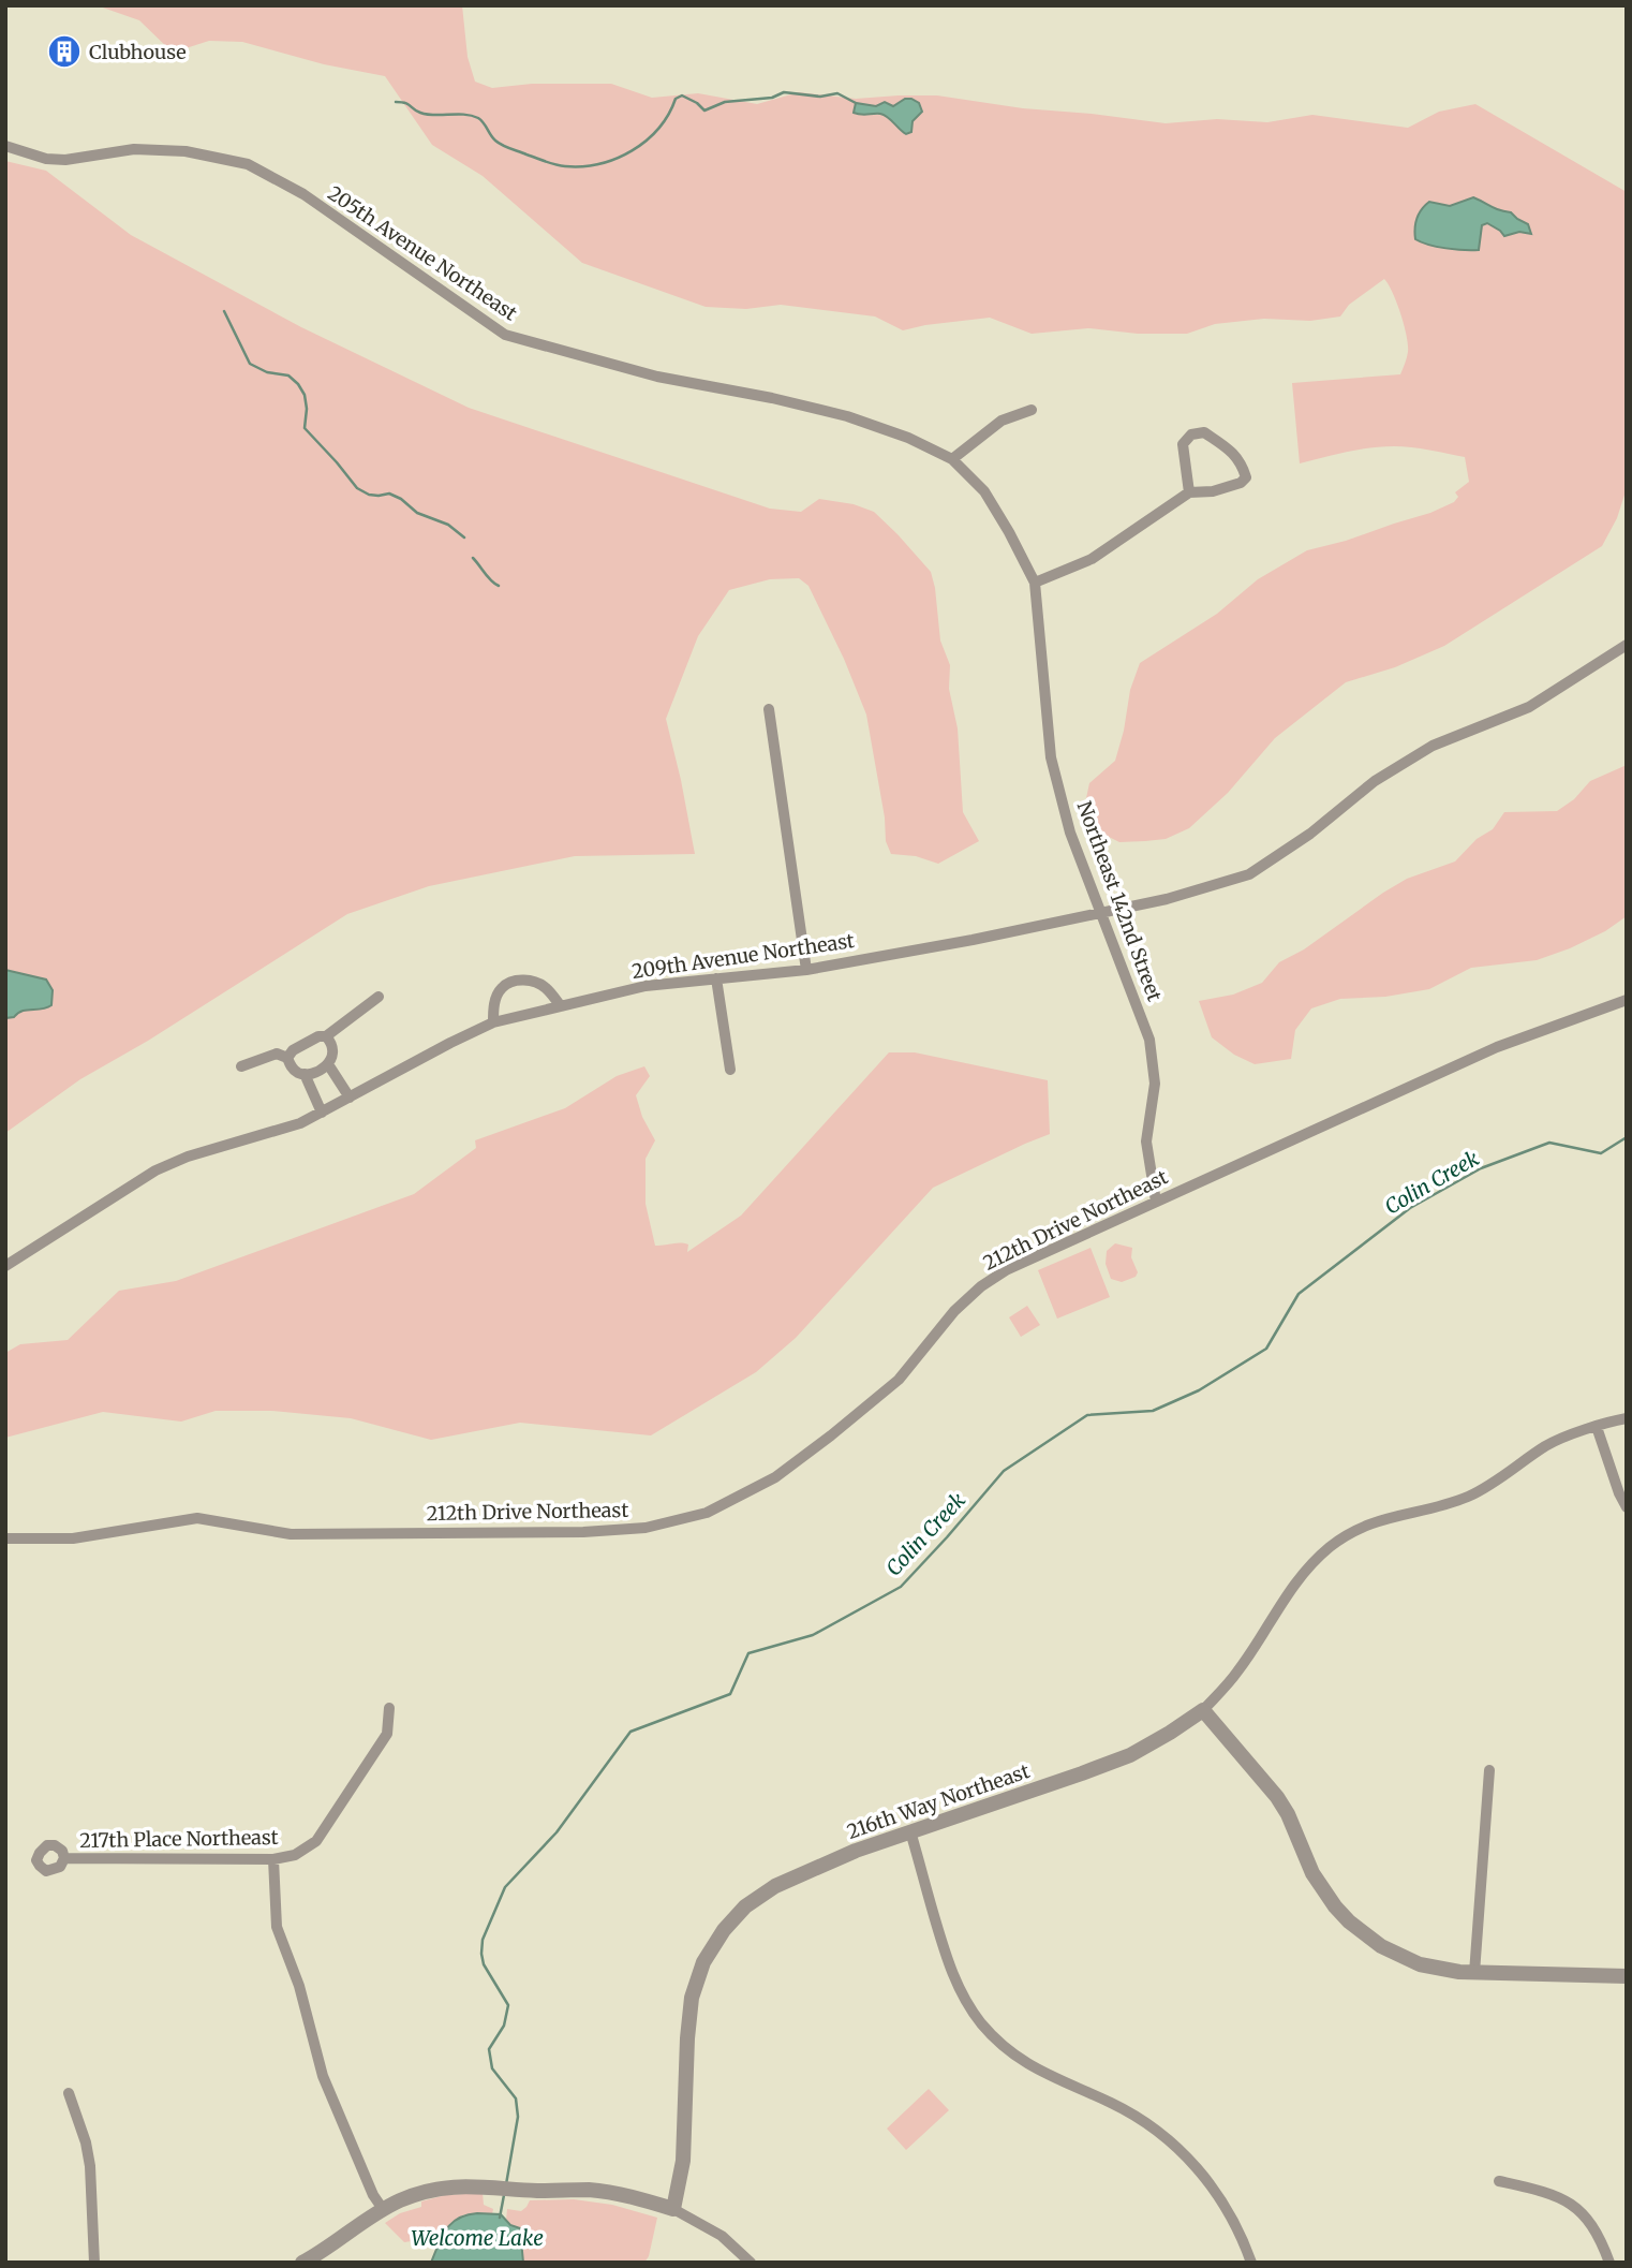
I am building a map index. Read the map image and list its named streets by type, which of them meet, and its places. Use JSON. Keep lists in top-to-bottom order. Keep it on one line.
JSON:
{"streets":{"street":["205th Avenue Northeast","Northeast 142nd Street","209th Avenue Northeast","212th Drive Northeast","216th Way Northeast","217th Place Northeast"]},"crossings":[["205th Avenue Northeast","Northeast 142nd Street"],["Northeast 142nd Street","209th Avenue Northeast"],["Northeast 142nd Street","212th Drive Northeast"]],"water":["Colin Creek","Welcome Lake"],"places":{"building":["Clubhouse"]}}
